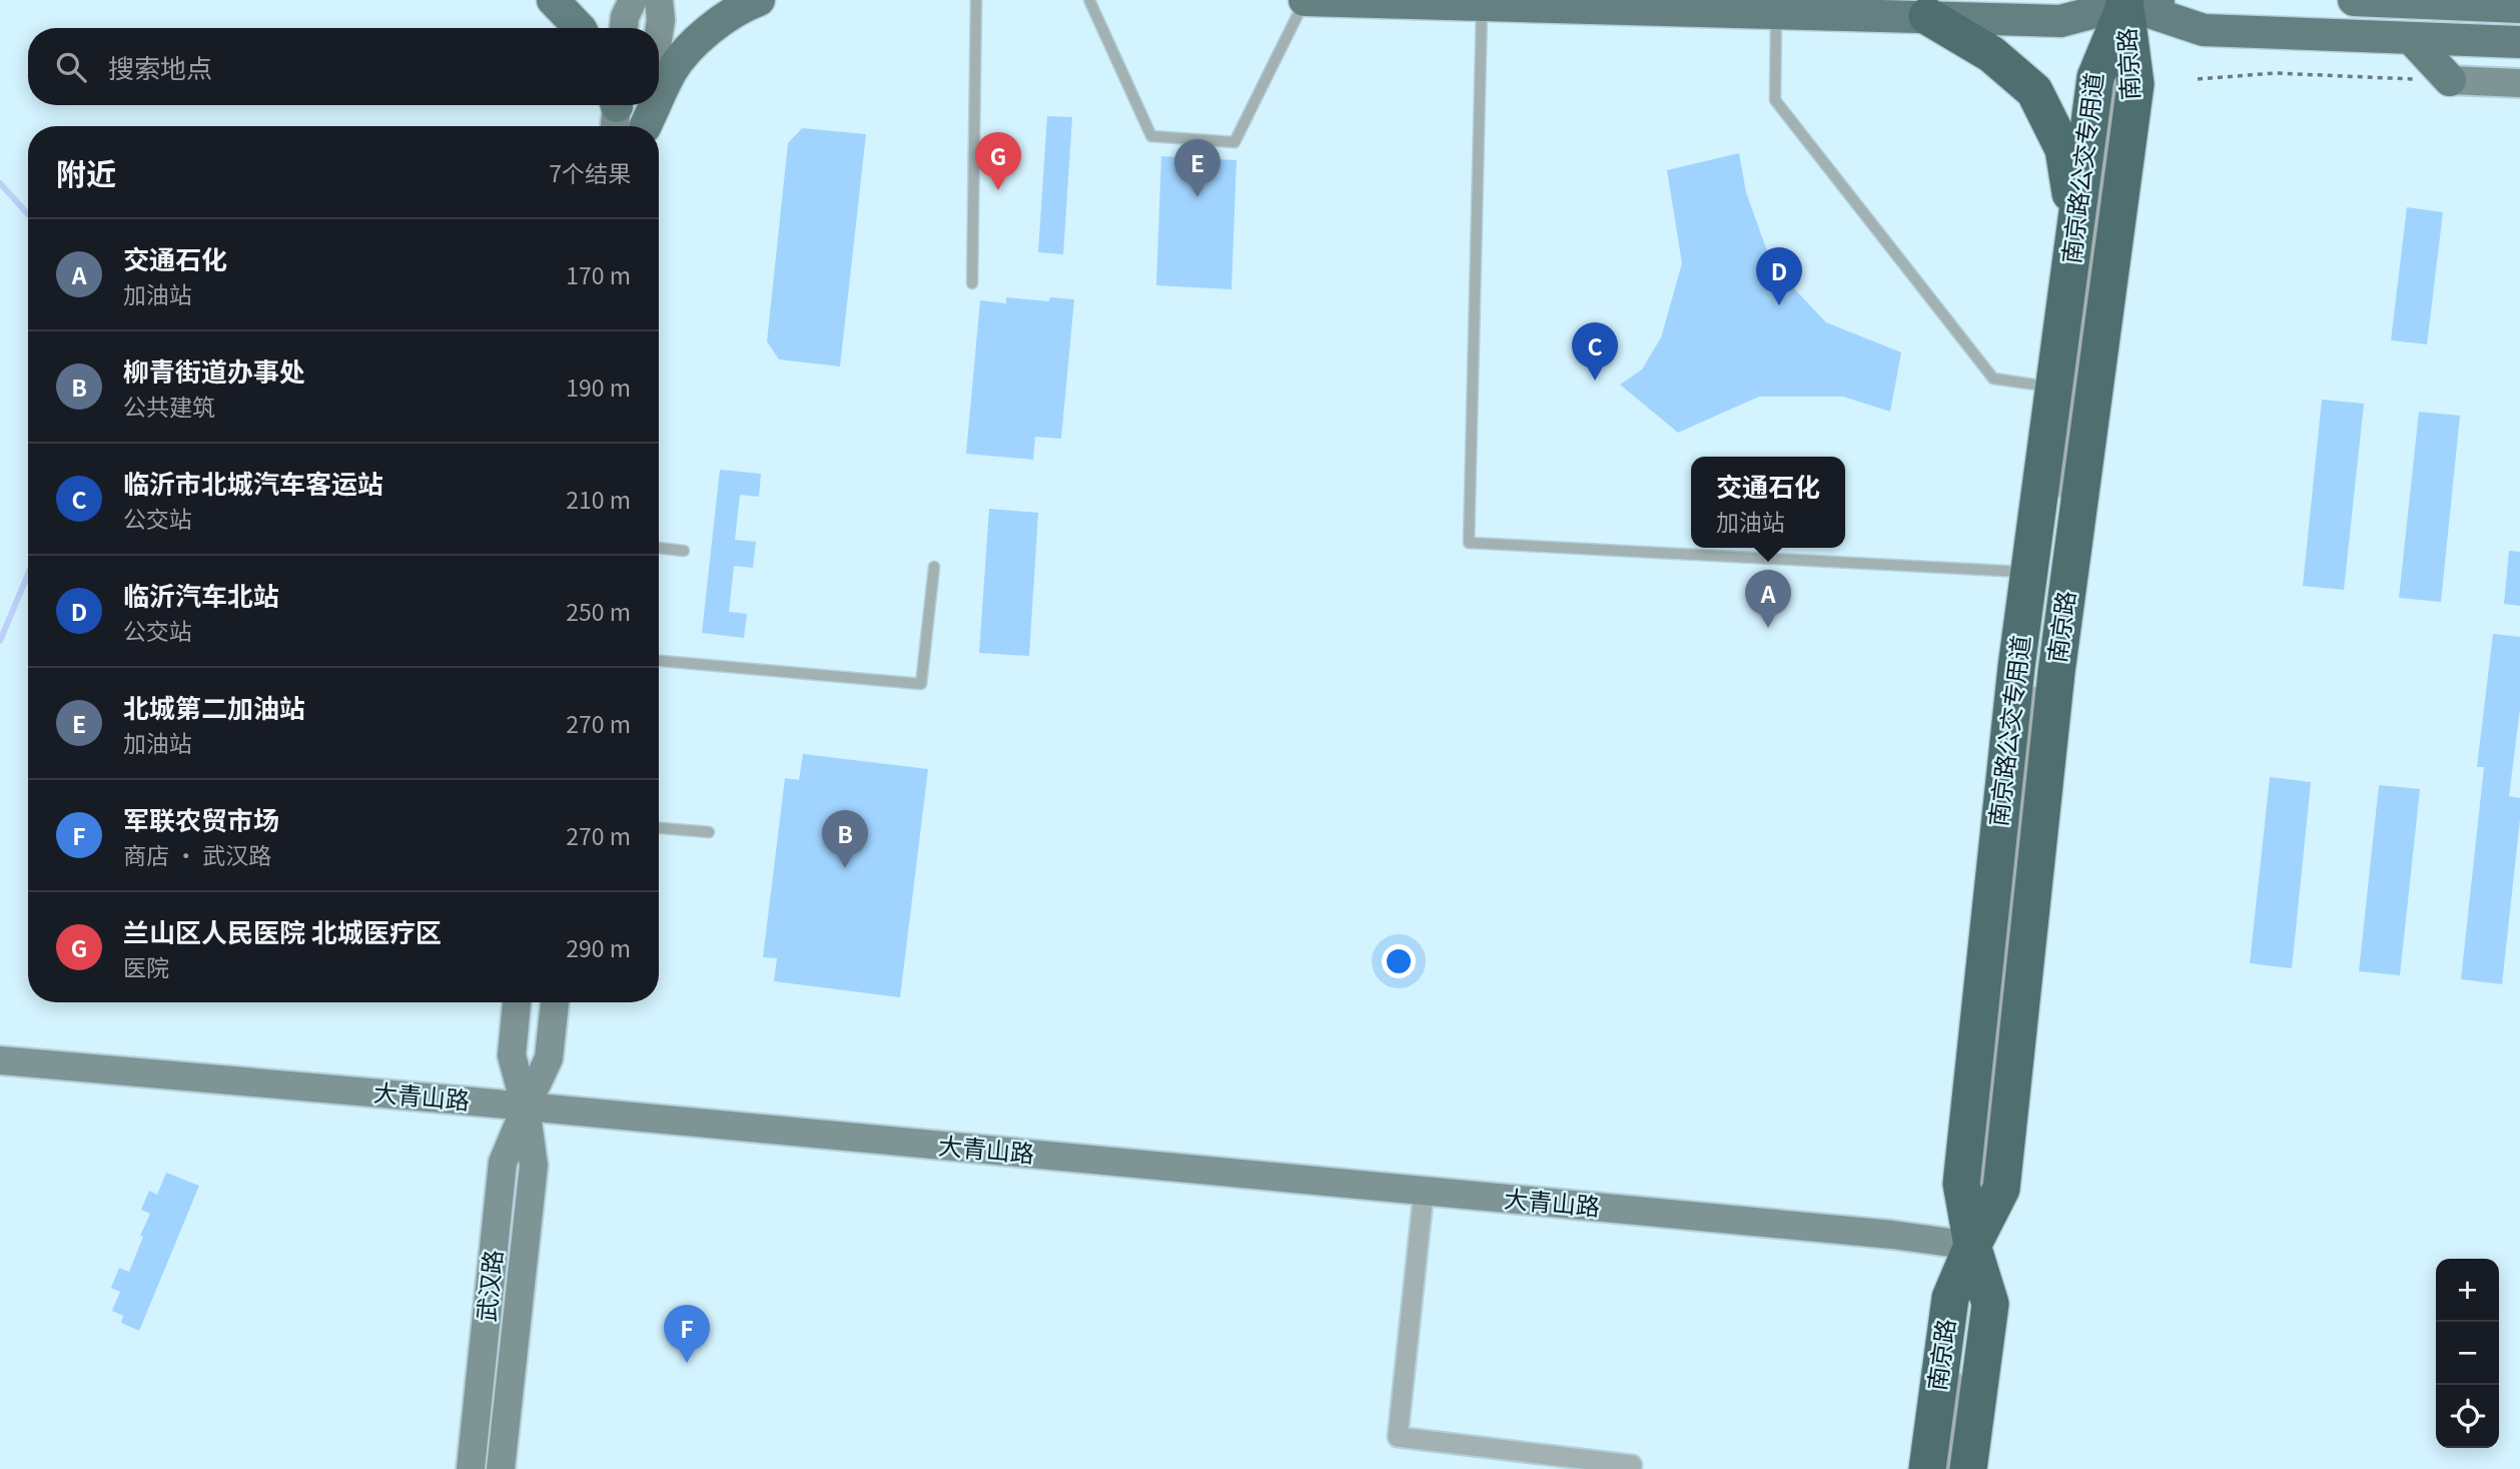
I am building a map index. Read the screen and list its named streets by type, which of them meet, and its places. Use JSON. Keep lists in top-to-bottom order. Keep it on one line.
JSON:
{"streets":{"highway":["南京路"],"street":["大青山路","武汉路"],"lane":["南京路公交专用道"]},"crossings":[["南京路","南京路公交专用道"],["南京路","大青山路"],["南京路公交专用道","大青山路"],["大青山路","武汉路"]],"page":{"search":"搜索地点","heading":["附近","7个结果"],"pins":["G","E","D","C","A","B","F"],"list":[{"mark":"A","name":"交通石化","note":"加油站","value":"170 m"},{"mark":"B","name":"柳青街道办事处","note":"公共建筑","value":"190 m"},{"mark":"C","name":"临沂市北城汽车客运站","note":"公交站","value":"210 m"},{"mark":"D","name":"临沂汽车北站","note":"公交站","value":"250 m"},{"mark":"E","name":"北城第二加油站","note":"加油站","value":"270 m"},{"mark":"F","name":"军联农贸市场","note":"商店 · 武汉路","value":"270 m"},{"mark":"G","name":"兰山区人民医院 北城医疗区","note":"医院","value":"290 m"}],"popup":["交通石化","加油站"],"map_buttons":["+","−"]}}
